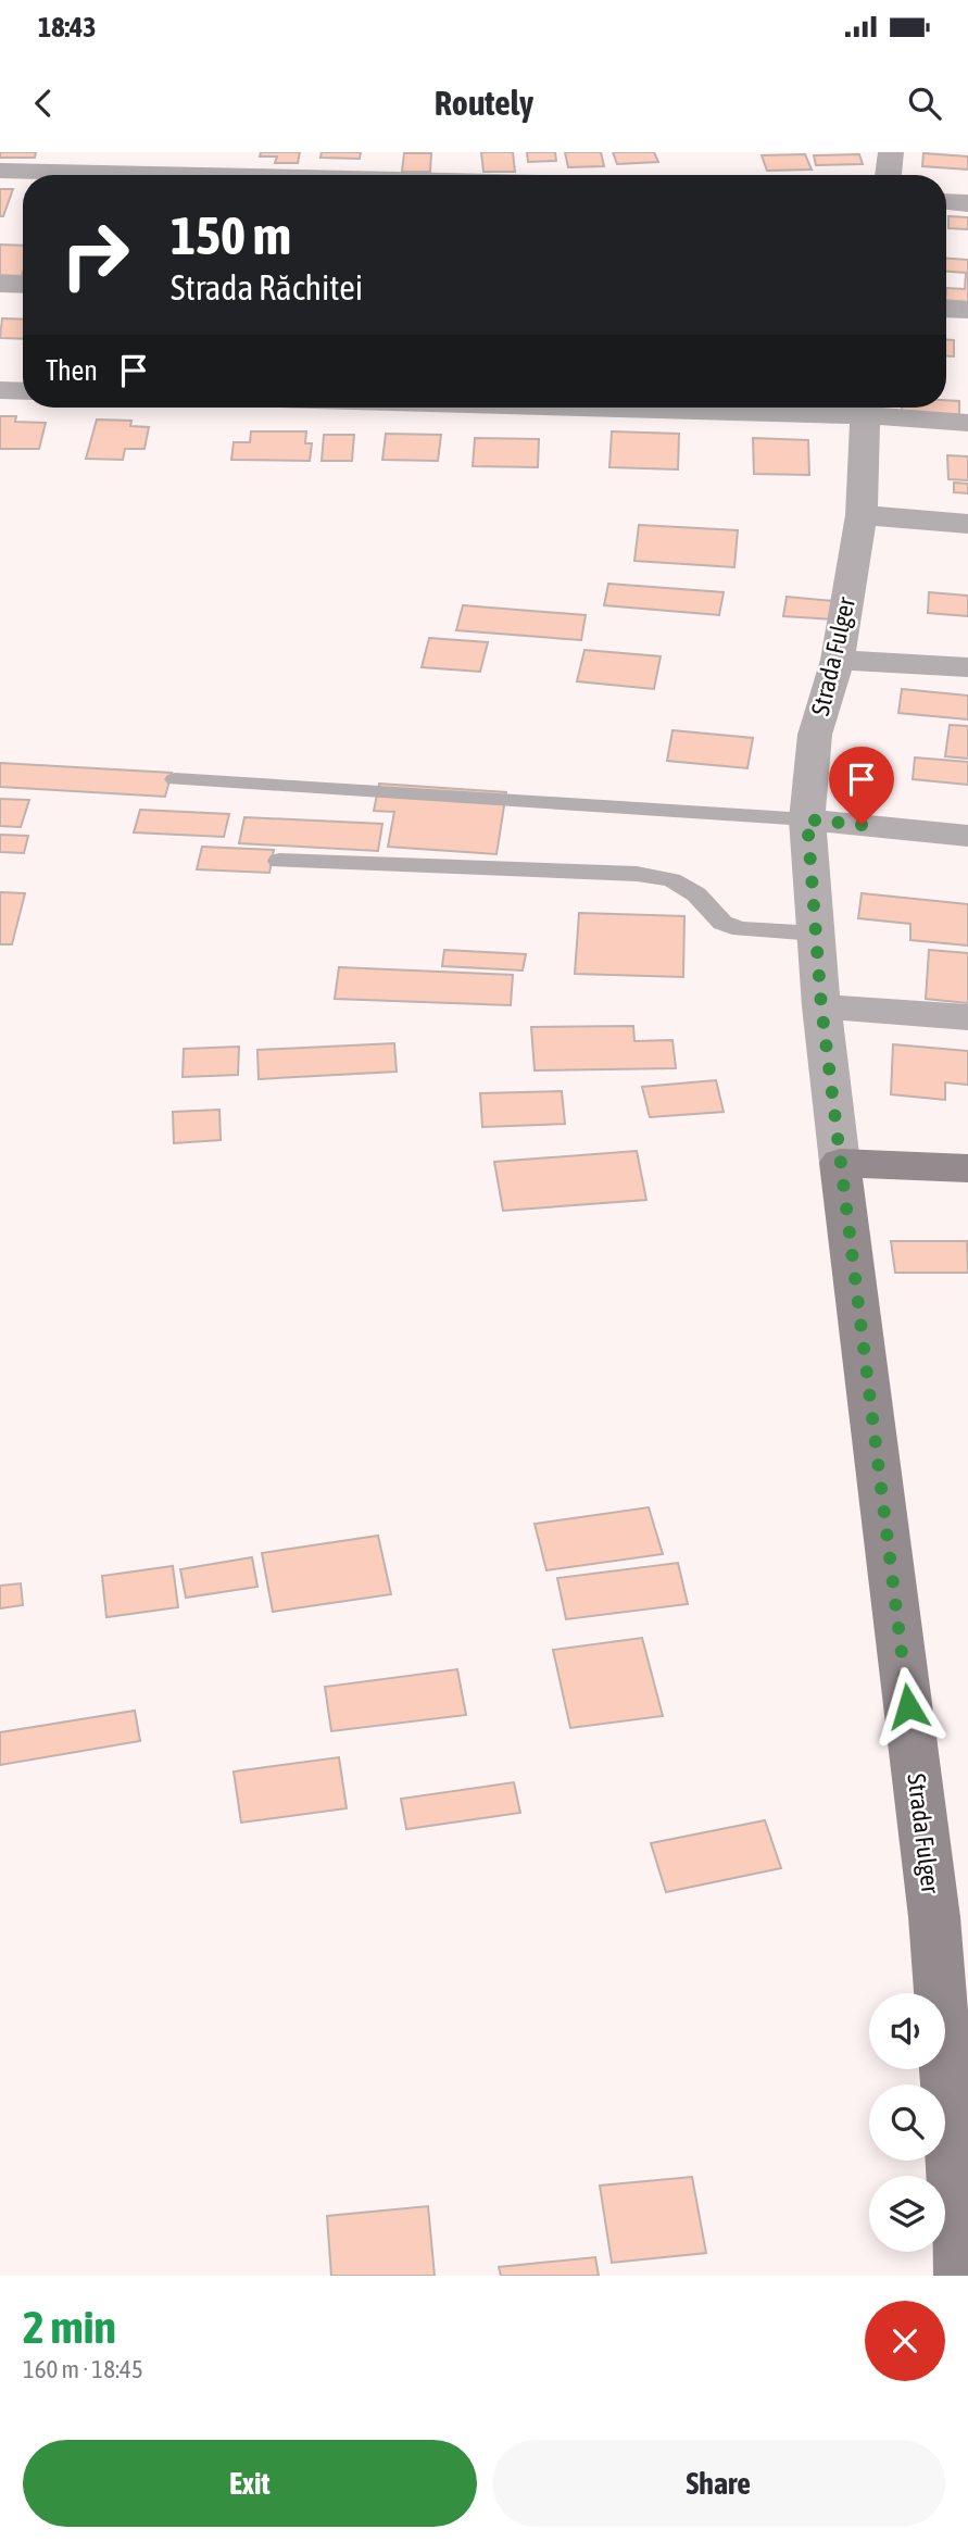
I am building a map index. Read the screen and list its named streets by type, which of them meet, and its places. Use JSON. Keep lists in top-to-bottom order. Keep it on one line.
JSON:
{"streets":{"street":["Strada Fulger"]},"page":{"status":"18:43","header":"Routely","turn":["150 m","Strada Răchitei"],"then":"Then","heading":["2 min","160 m · 18:45"],"buttons":["Exit","Share"]}}
